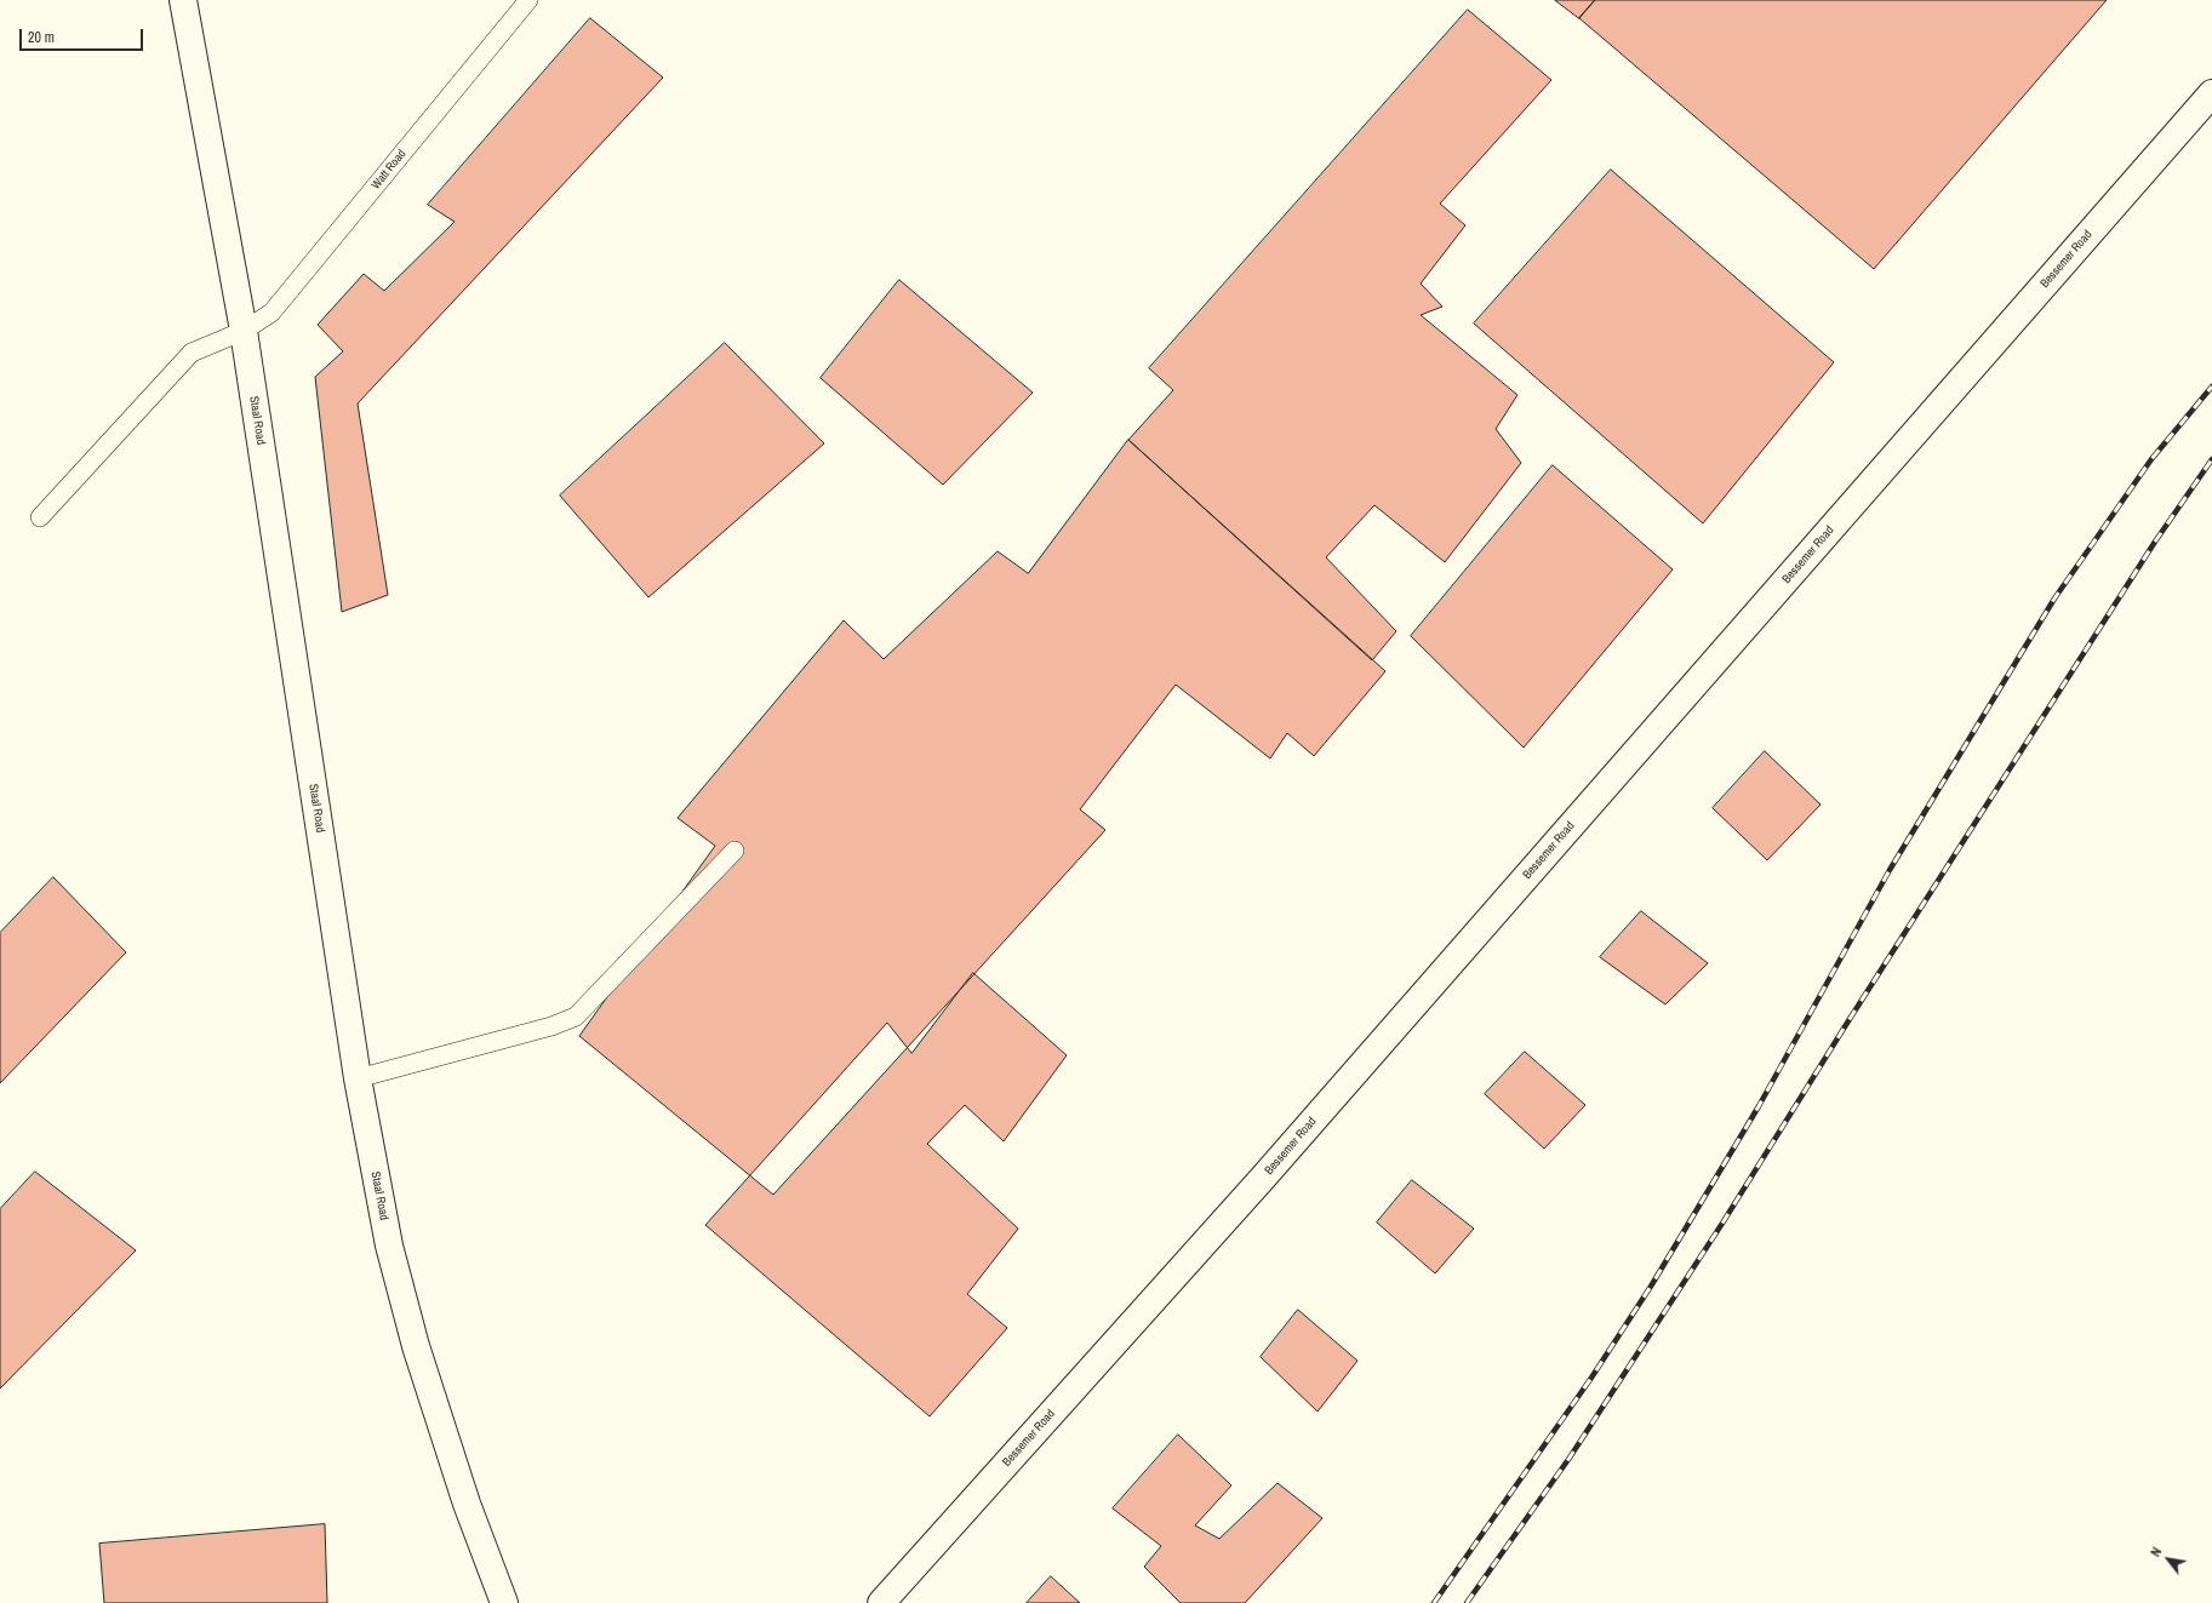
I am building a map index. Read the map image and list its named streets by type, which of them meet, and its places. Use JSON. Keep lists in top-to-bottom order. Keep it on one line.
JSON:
{"streets":{"street":["Bessemer Road","Staal Road"],"lane":["Watt Road"]},"crossings":[["Watt Road","Staal Road"]],"scale_bar":"20 m","north":"top left"}
